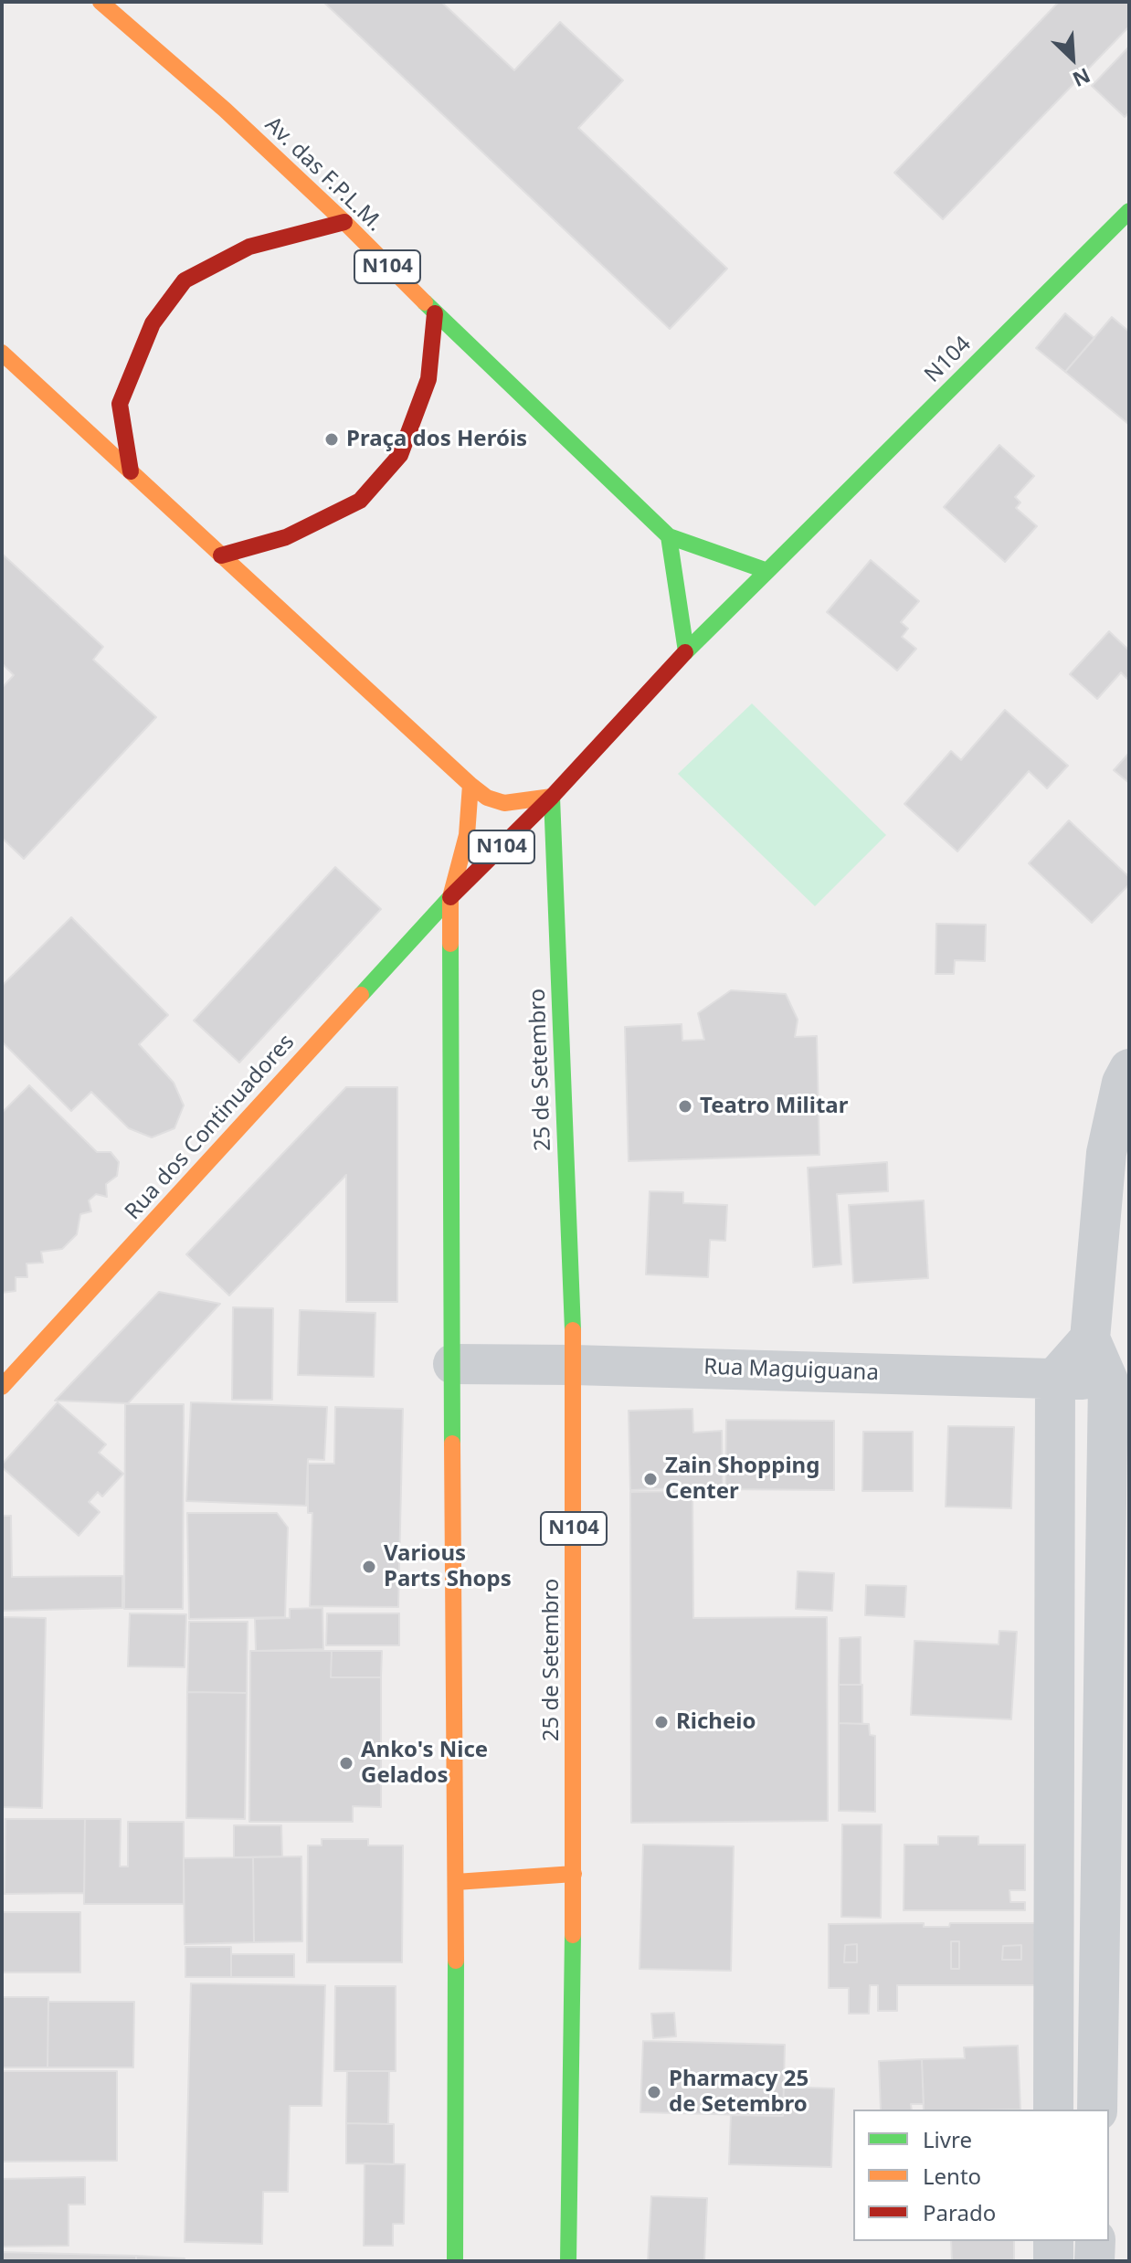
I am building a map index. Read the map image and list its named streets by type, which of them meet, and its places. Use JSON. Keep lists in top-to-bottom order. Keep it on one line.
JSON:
{"streets":{"main road":["Av. das F.P.L.M.","N104","25 de Setembro","Rua dos Continuadores"],"street":["Rua Maguiguana"]},"crossings":[["Av. das F.P.L.M.","N104"],["N104","25 de Setembro"],["N104","Rua dos Continuadores"],["N104","Rua Maguiguana"],["25 de Setembro","Rua Maguiguana"]],"places":["Praça dos Heróis","Teatro Militar","Zain Shopping Center","Various Parts Shops","Richeio","Anko's Nice Gelados","Pharmacy 25 de Setembro"],"legend":["Livre","Lento","Parado"],"north":"bottom right"}
